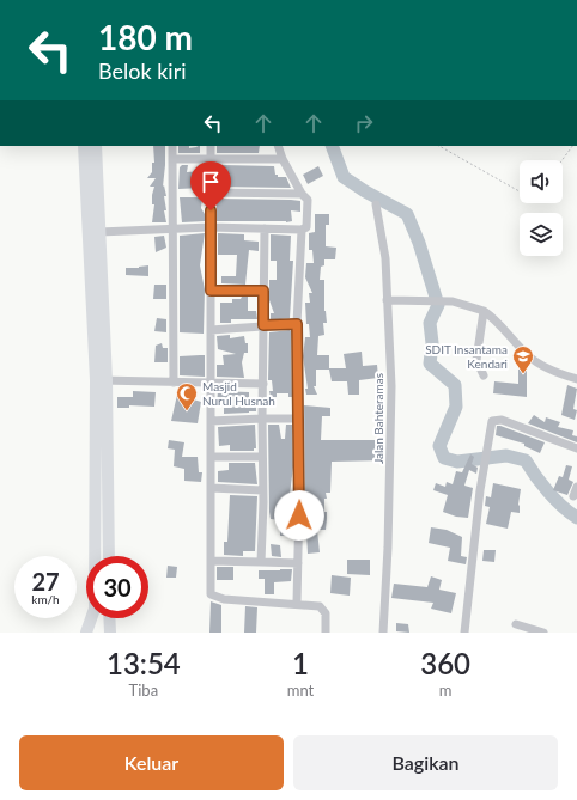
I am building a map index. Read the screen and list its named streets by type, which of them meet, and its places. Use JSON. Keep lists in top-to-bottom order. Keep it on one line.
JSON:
{"streets":{"street":["Jalan Bahteramas"]},"places":{"school or university":["SDIT Insantama Kendari"],"mosque":["Masjid Nurul Husnah"]},"page":{"turn":["180 m","Belok kiri"],"speed":"27 km/h","limit":"30","eta":["13:54","Tiba","1","mnt","360","m"],"buttons":["Keluar","Bagikan"]}}
